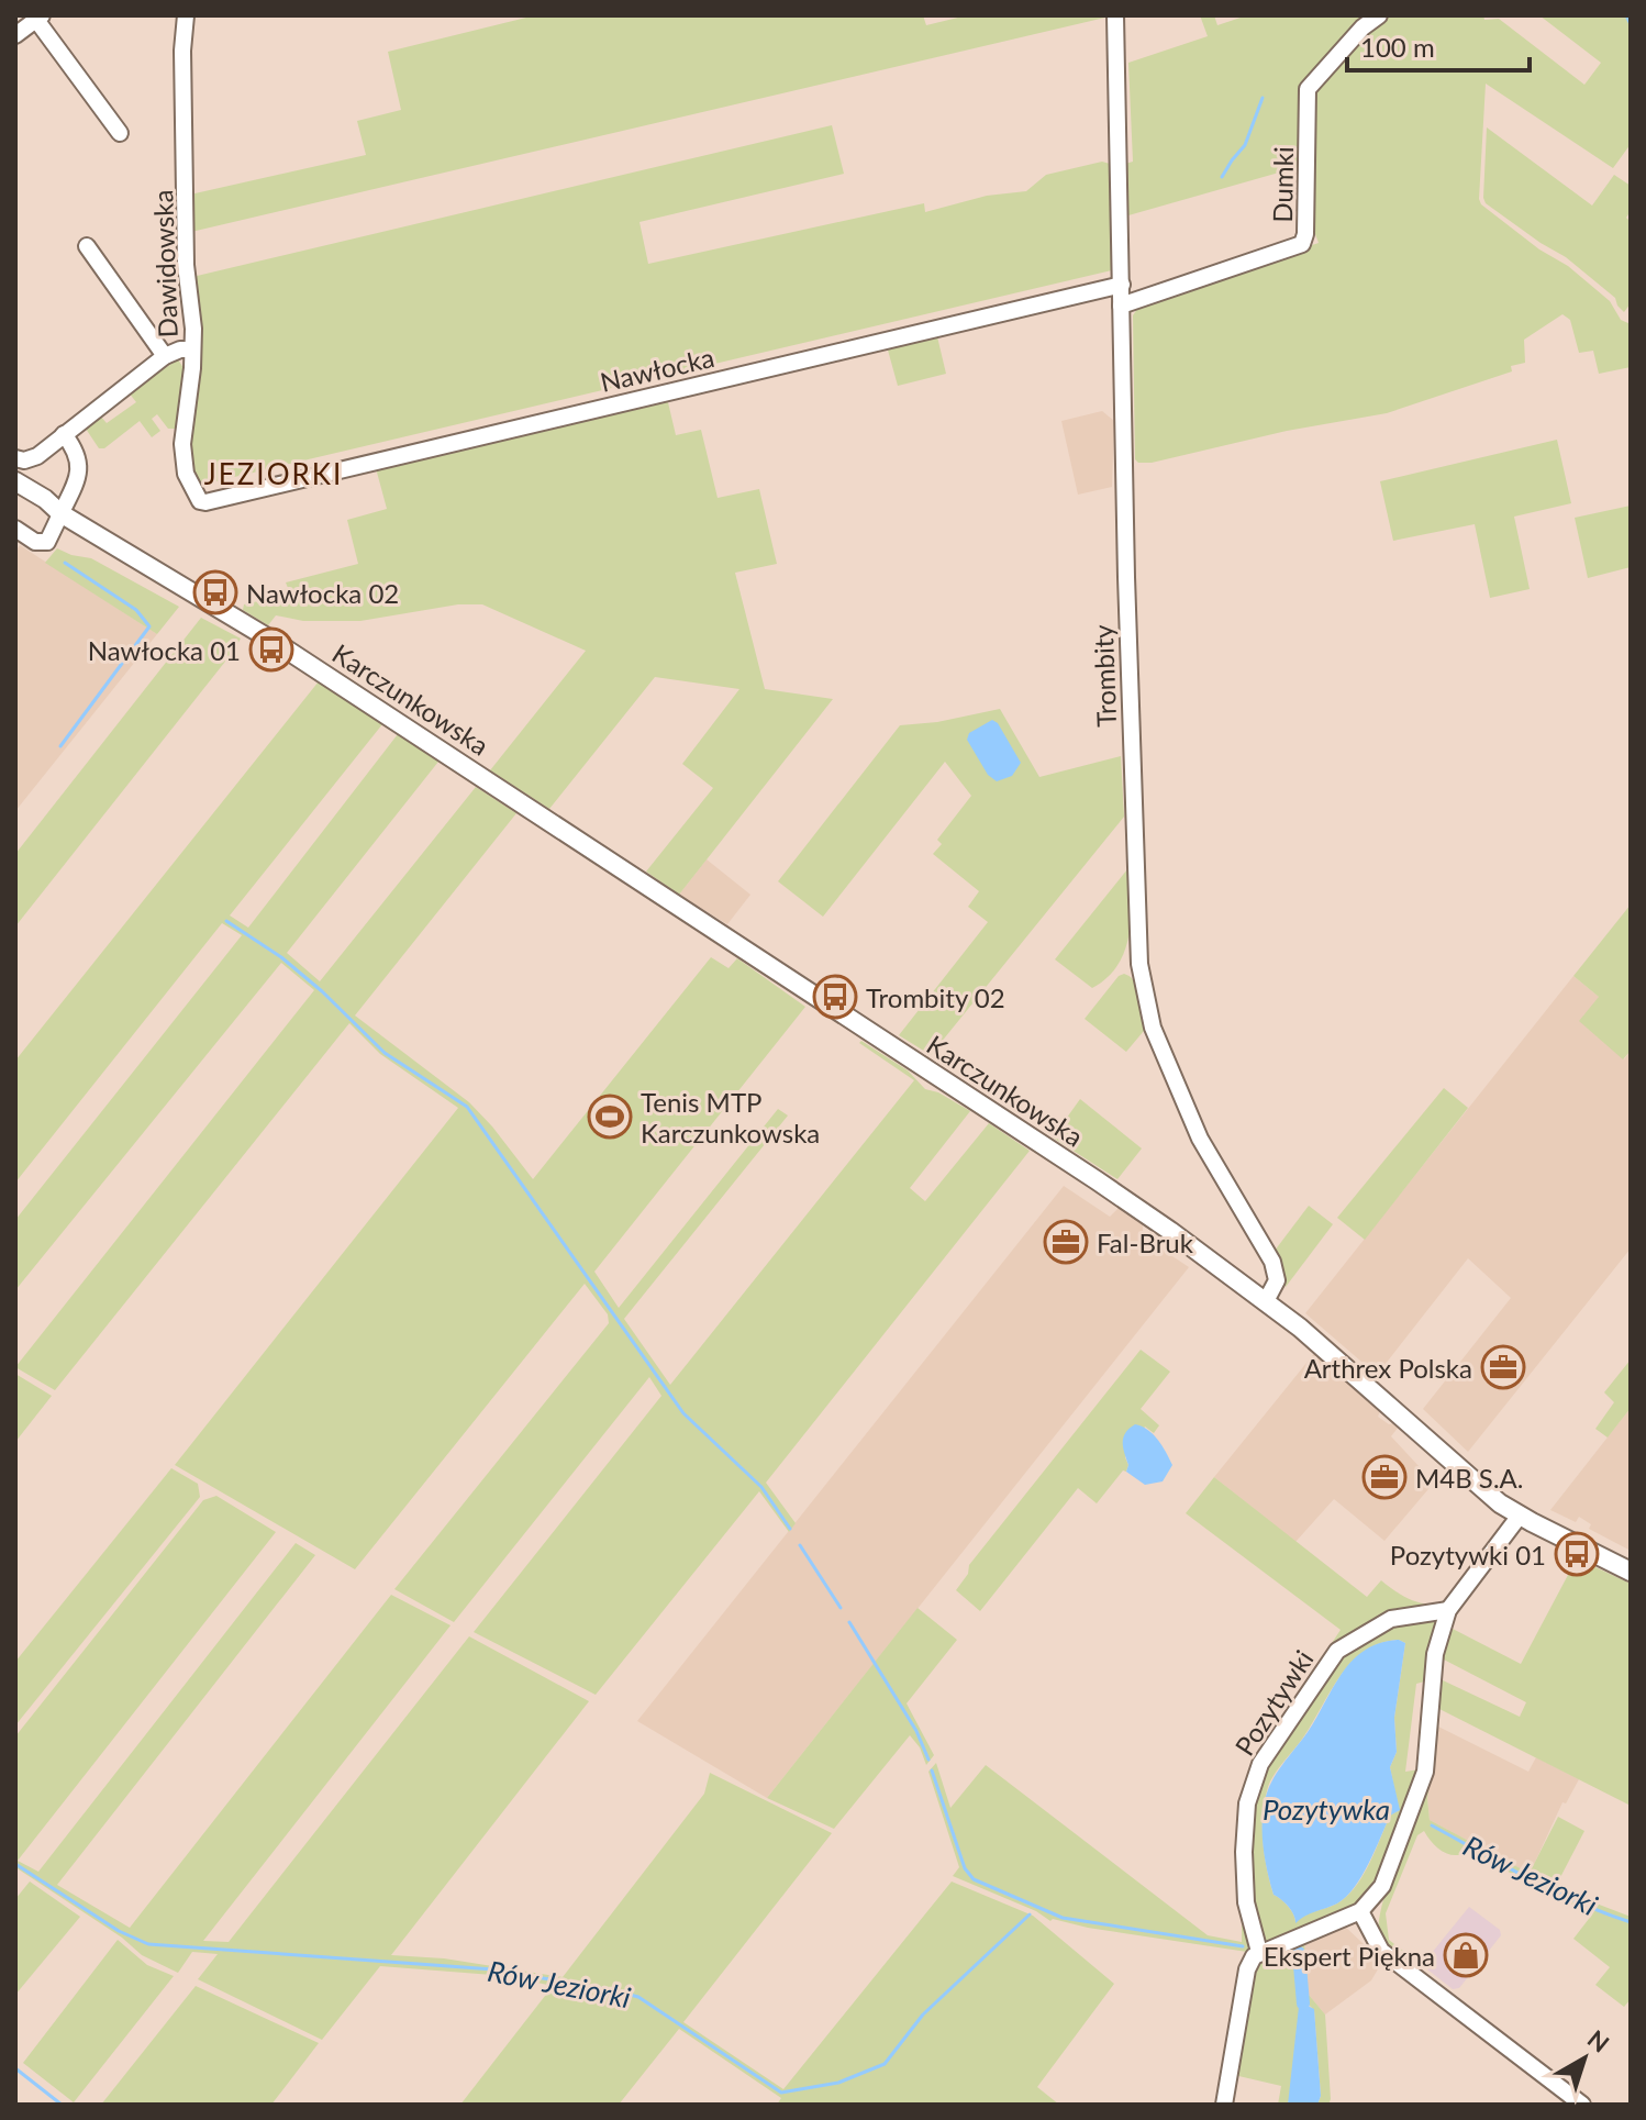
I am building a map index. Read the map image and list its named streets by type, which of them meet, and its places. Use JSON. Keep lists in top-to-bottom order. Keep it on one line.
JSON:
{"streets":{"street":["Dumki","Dawidowska","Nawłocka","Trombity","Karczunkowska","Pozytywki"]},"crossings":[["Dumki","Trombity"],["Dawidowska","Nawłocka"],["Nawłocka","Trombity"],["Trombity","Karczunkowska"]],"districts":["JEZIORKI"],"water":["Pozytywka","Rów Jeziorki"],"places":{"bus stop":["Nawłocka 02","Nawłocka 01","Trombity 02","Pozytywki 01"],"sports":["Tenis MTP Karczunkowska"],"office":["Fal-Bruk","Arthrex Polska","M4B S.A."],"shop":["Ekspert Piękna"]},"scale_bar":"100 m","north":"top right"}
